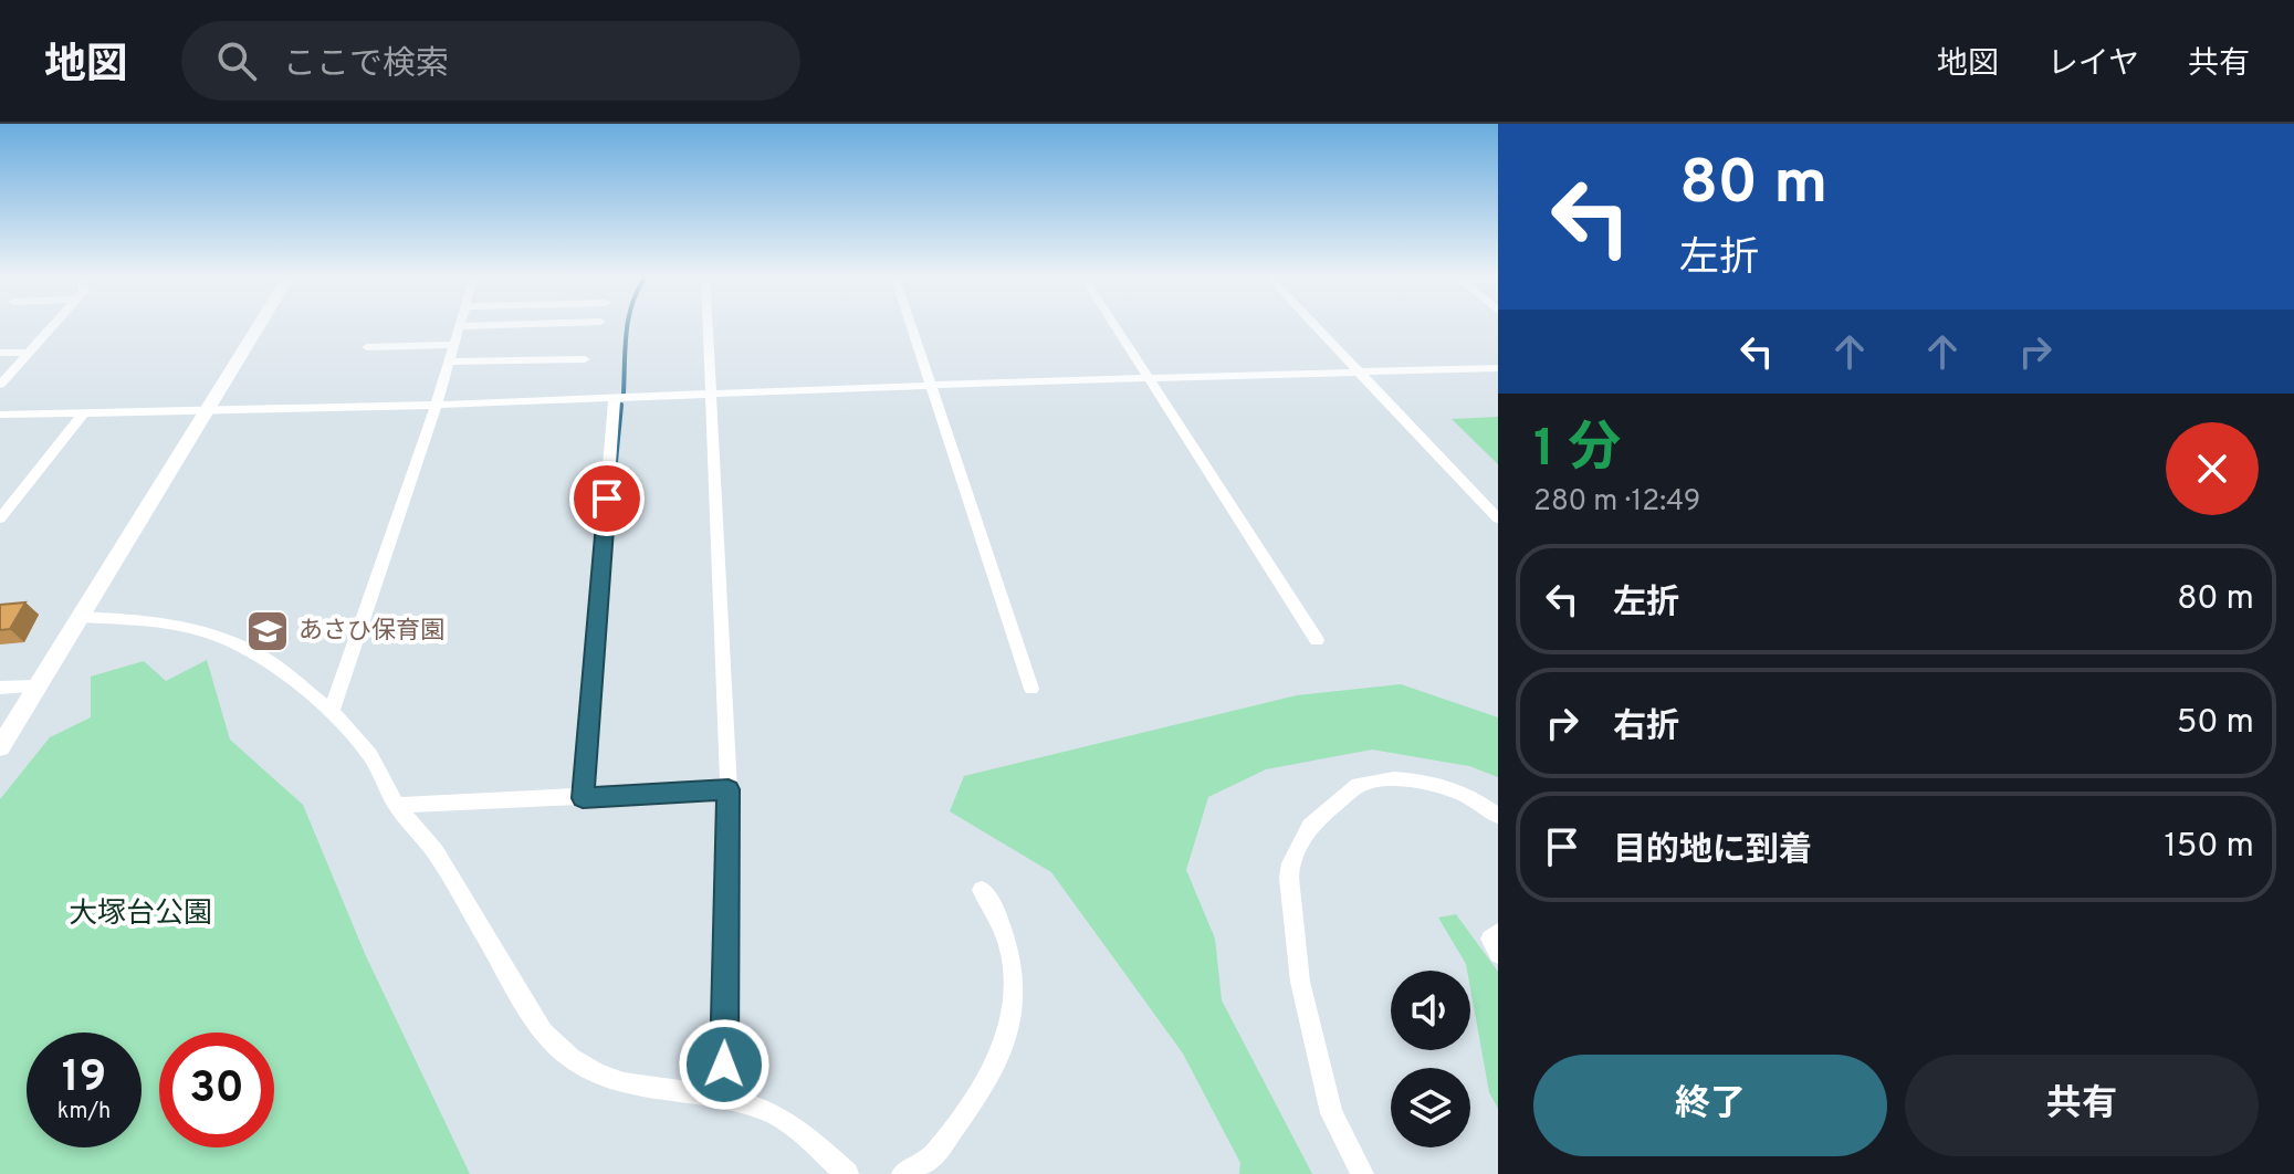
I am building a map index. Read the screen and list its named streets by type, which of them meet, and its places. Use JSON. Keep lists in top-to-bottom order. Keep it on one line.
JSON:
{"parks":["大塚台公園"],"places":{"school or university":["あさひ保育園"]},"page":{"header":"地図","search":"ここで検索","nav":["地図","レイヤ","共有"],"turn":["80 m","左折"],"heading":["1 分","280 m · 12:49"],"list":[{"name":"左折","value":"80 m"},{"name":"右折","value":"50 m"},{"name":"目的地に到着","value":"150 m"}],"speed":"19 km/h","limit":"30","buttons":["終了","共有"]}}
